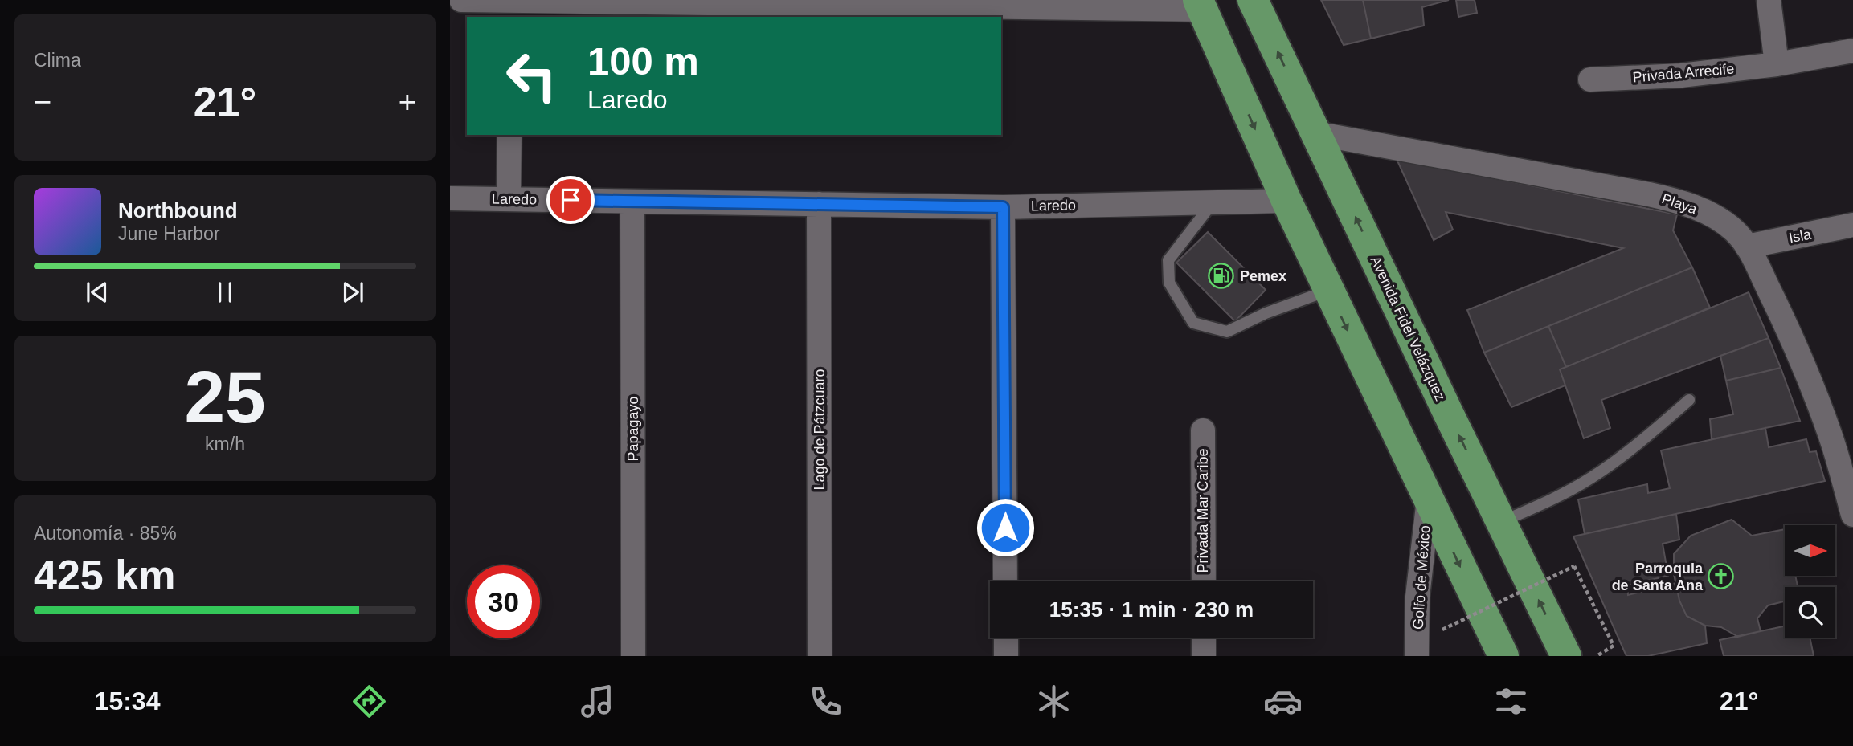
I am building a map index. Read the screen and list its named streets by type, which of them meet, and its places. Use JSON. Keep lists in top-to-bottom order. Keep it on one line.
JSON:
{"streets":{"highway":["Avenida Fidel Velázquez"],"street":["Privada Arrecife","Laredo","Playa","Isla","Papagayo","Lago de Pátzcuaro","Privada Mar Caribe","Golfo de México"]},"crossings":[["Laredo","Papagayo"],["Laredo","Lago de Pátzcuaro"],["Playa","Isla"],["Playa","Avenida Fidel Velázquez"]],"places":{"fuel station":["Pemex"],"church":["Parroquia de Santa Ana"]},"north":"right","page":{"tile":["Clima",["25","km/h"],["Autonomía · 85%","425 km"]],"turn":["100 m","Laredo"],"heat":["−","21°","+"],"song":["Northbound","June Harbor"],"limit":"30","trip":"15:35 · 1 min · 230 m","tabs":["15:34","21°"]}}
